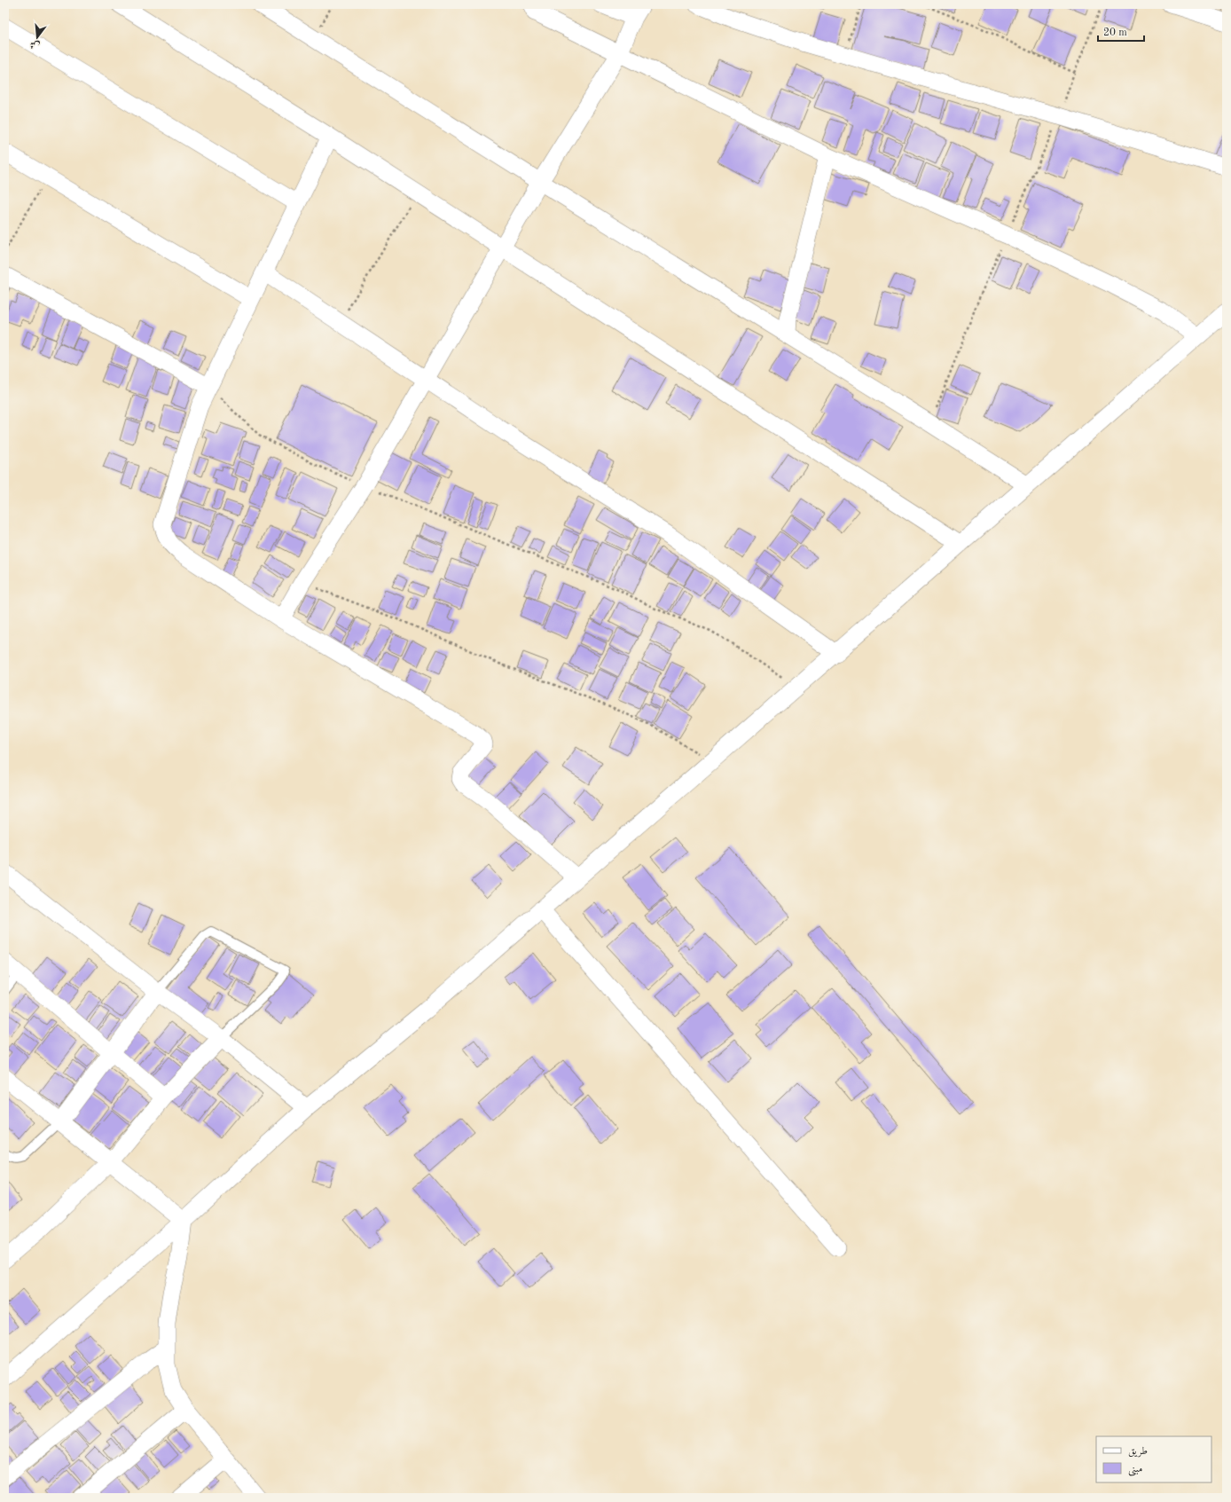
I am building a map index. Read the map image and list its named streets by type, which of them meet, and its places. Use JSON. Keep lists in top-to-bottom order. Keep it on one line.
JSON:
{"legend":["طريق","مبنى"],"scale_bar":"20 m","north":"bottom"}
